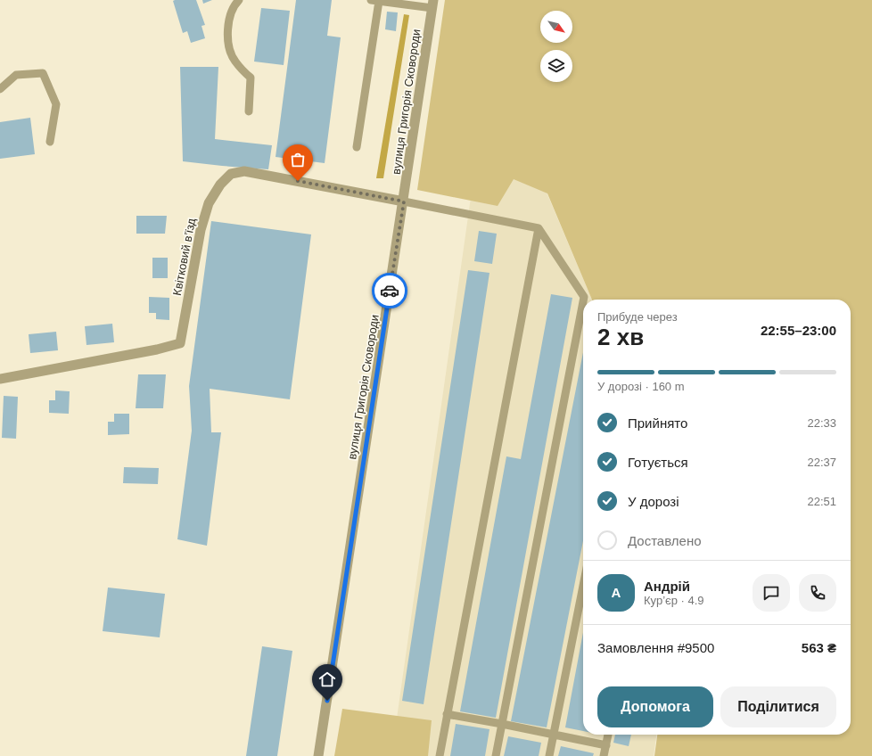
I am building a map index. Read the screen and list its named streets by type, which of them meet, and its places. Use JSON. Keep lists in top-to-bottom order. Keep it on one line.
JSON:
{"streets":{"street":["вулиця Григорія Сковороди","Квітковий в’їзд"]},"crossings":[["вулиця Григорія Сковороди","Квітковий в’їзд"]],"north":"bottom right","page":{"heading":["2 хв","Прибуде через","22:55–23:00"],"panel":["Андрій","Кур’єр · 4.9","Замовлення #9500","563 ₴"],"bar":"У дорозі · 160 m","list":[["Прийнято","22:33"],["Готується","22:37"],["У дорозі","22:51"],"Доставлено"],"round":"А","buttons":["Допомога","Поділитися"]}}
